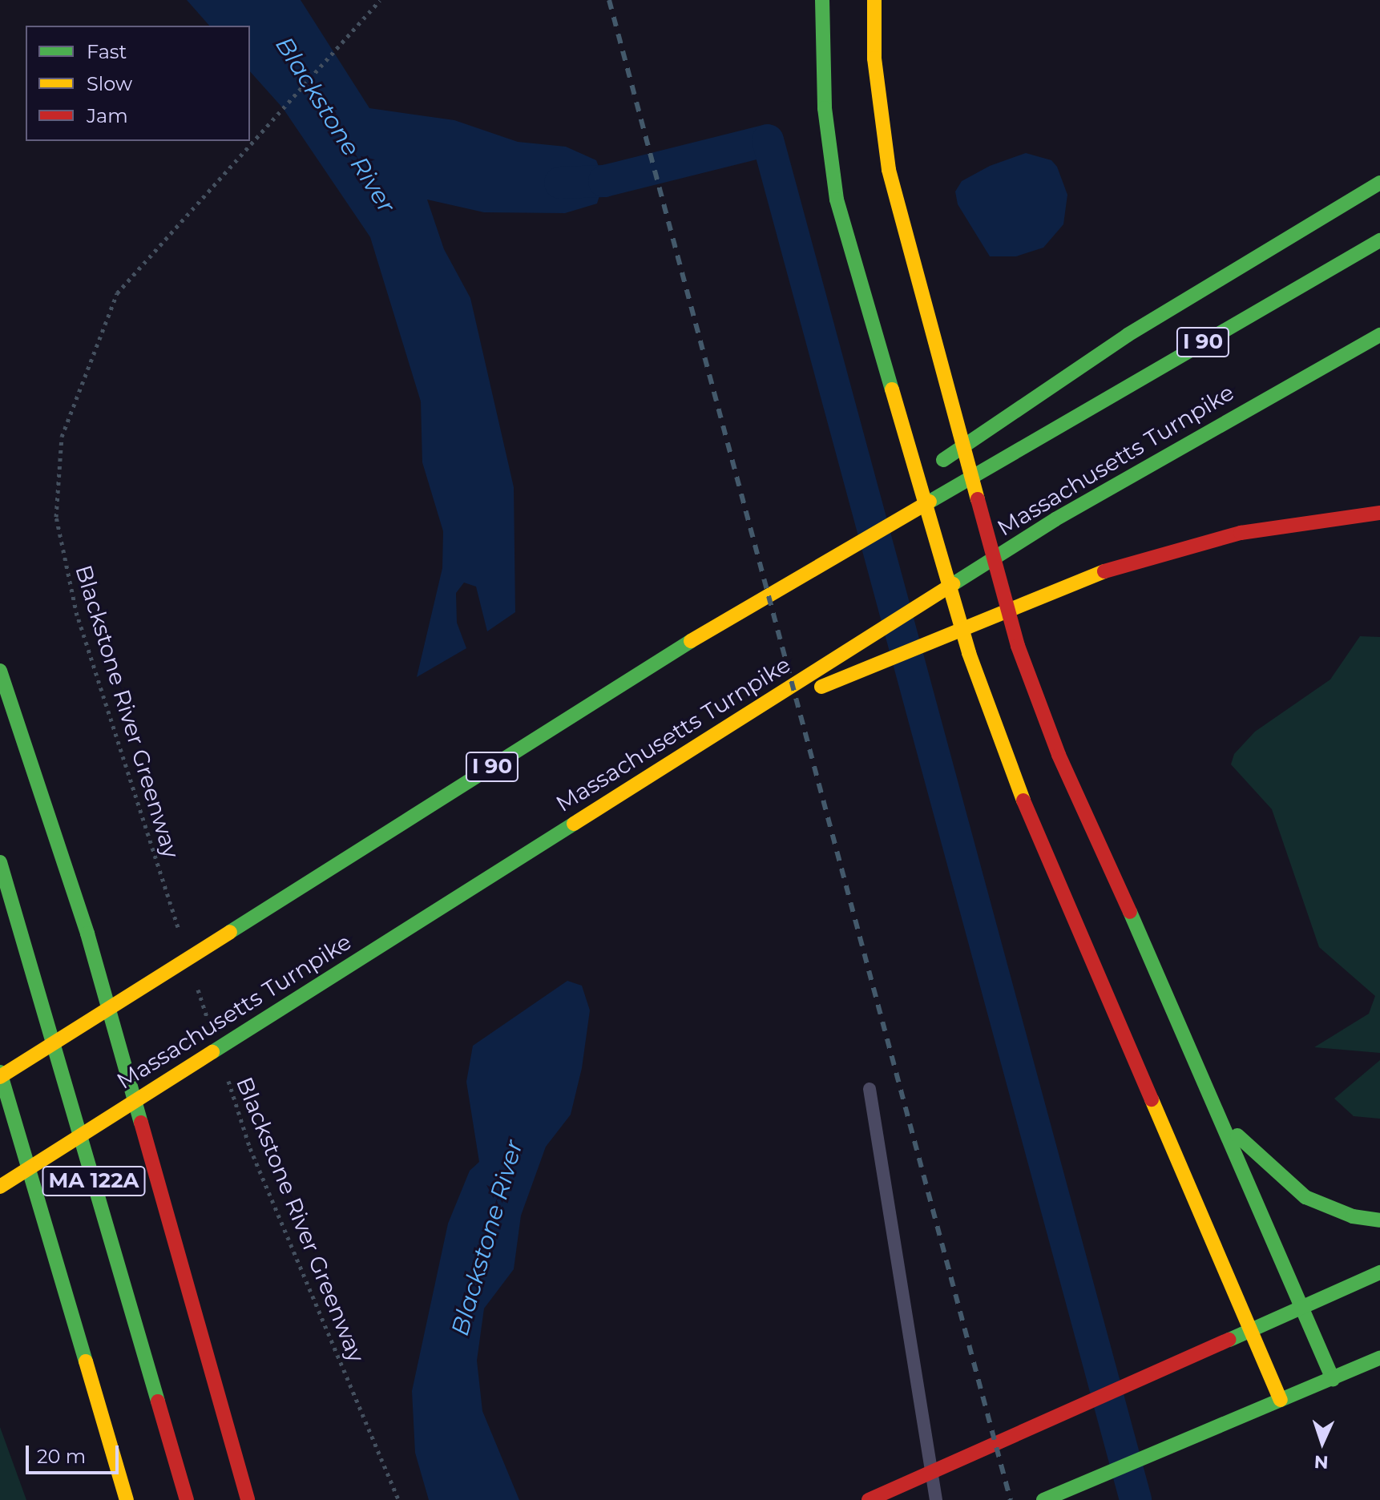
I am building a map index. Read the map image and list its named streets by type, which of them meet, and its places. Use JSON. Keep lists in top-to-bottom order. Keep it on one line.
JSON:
{"streets":{"highway":["I 90","Massachusetts Turnpike","MA 122A"],"path":["Blackstone River Greenway"]},"water":["Blackstone River"],"legend":["Fast","Slow","Jam"],"scale_bar":"20 m","north":"bottom"}
